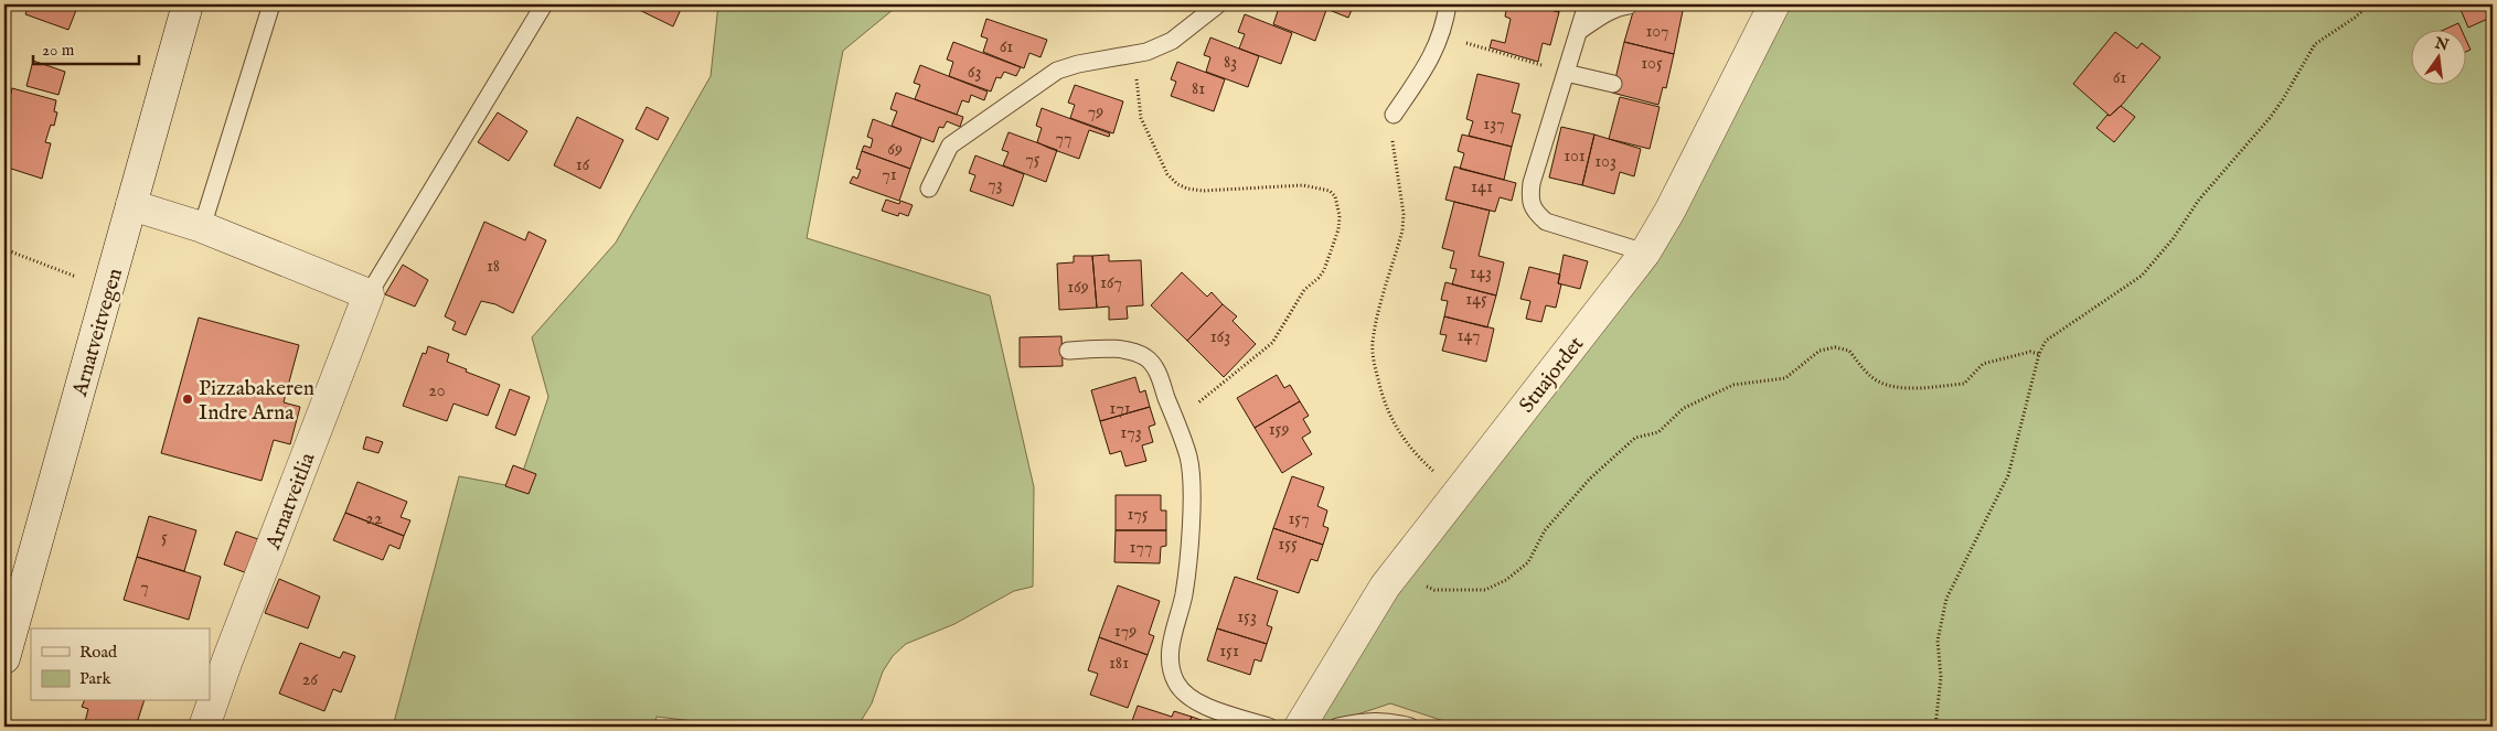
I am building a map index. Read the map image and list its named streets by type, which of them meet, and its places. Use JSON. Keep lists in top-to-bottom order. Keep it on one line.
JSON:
{"streets":{"street":["Arnatveitvegen","Stuajordet","Arnatveitlia"]},"places":["Pizzabakeren Indre Arna"],"house_numbers":["107","61","83","105","63","61","81","79","137","77","69","101","75","103","16","71","73","141","18","143","167","169","145","147","163","20","171","159","173","175","22","157","5","155","177","7","153","179","151","181","26"],"legend":["Road","Park"],"scale_bar":"20 m","north":"top"}
